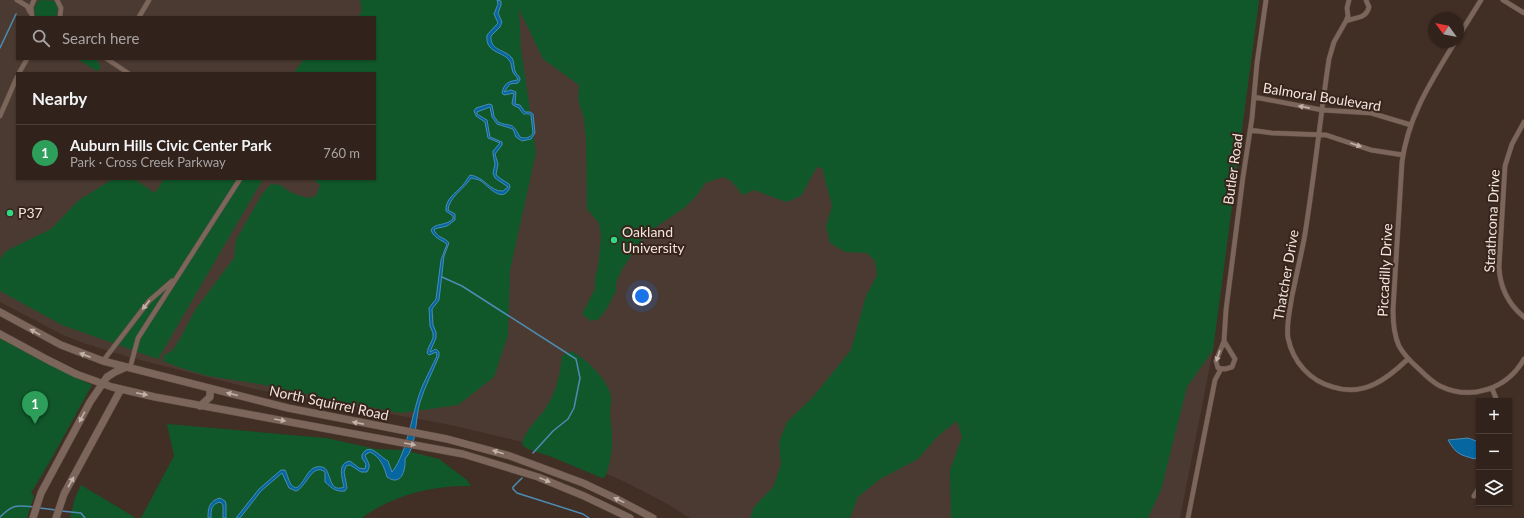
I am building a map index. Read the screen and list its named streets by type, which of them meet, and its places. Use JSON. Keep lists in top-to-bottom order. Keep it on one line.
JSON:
{"streets":{"main road":["North Squirrel Road"],"street":["Balmoral Boulevard","Butler Road","Strathcona Drive","Piccadilly Drive","Thatcher Drive"]},"crossings":[["Balmoral Boulevard","Butler Road"],["Balmoral Boulevard","Piccadilly Drive"],["Balmoral Boulevard","Thatcher Drive"],["Piccadilly Drive","Thatcher Drive"]],"places":["P37","Oakland University"],"north":"top left","page":{"search":"Search here","heading":"Nearby","list":[{"mark":"1","name":"Auburn Hills Civic Center Park","note":"Park · Cross Creek Parkway","value":"760 m"}],"pins":"1","map_buttons":["+","−"]}}
